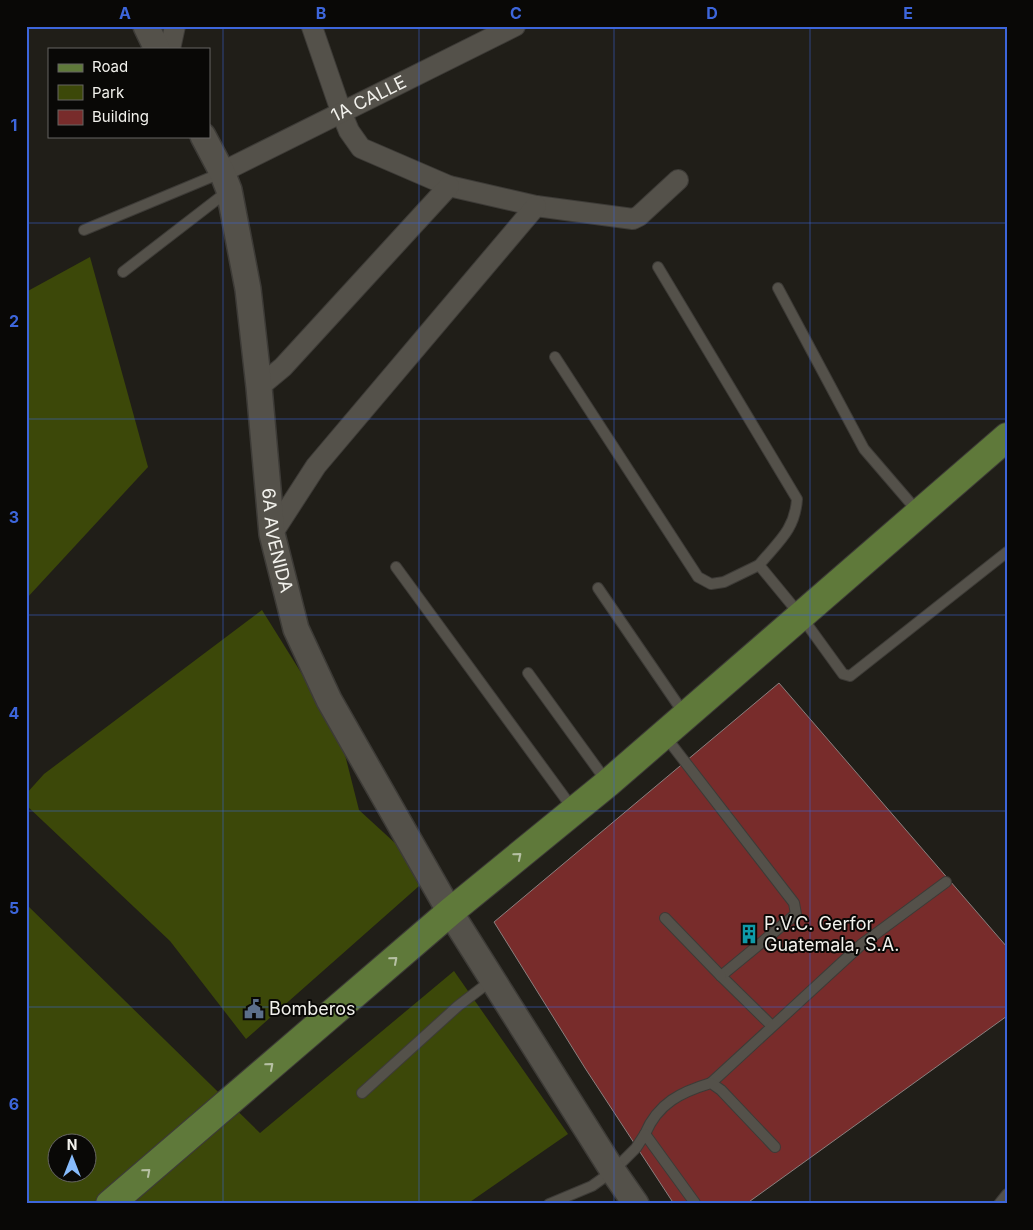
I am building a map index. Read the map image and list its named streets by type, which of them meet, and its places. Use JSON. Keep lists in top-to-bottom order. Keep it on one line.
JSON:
{"streets":{"street":["1A CALLE","6A AVENIDA"]},"crossings":[["1A CALLE","6A AVENIDA"]],"places":{"building":["P.V.C. Gerfor Guatemala, S.A."],"public building":["Bomberos"]},"legend":["Road","Park","Building"],"north":"top","grid":{"columns":["A","B","C","D","E"],"rows":["1","2","3","4","5","6"]}}
